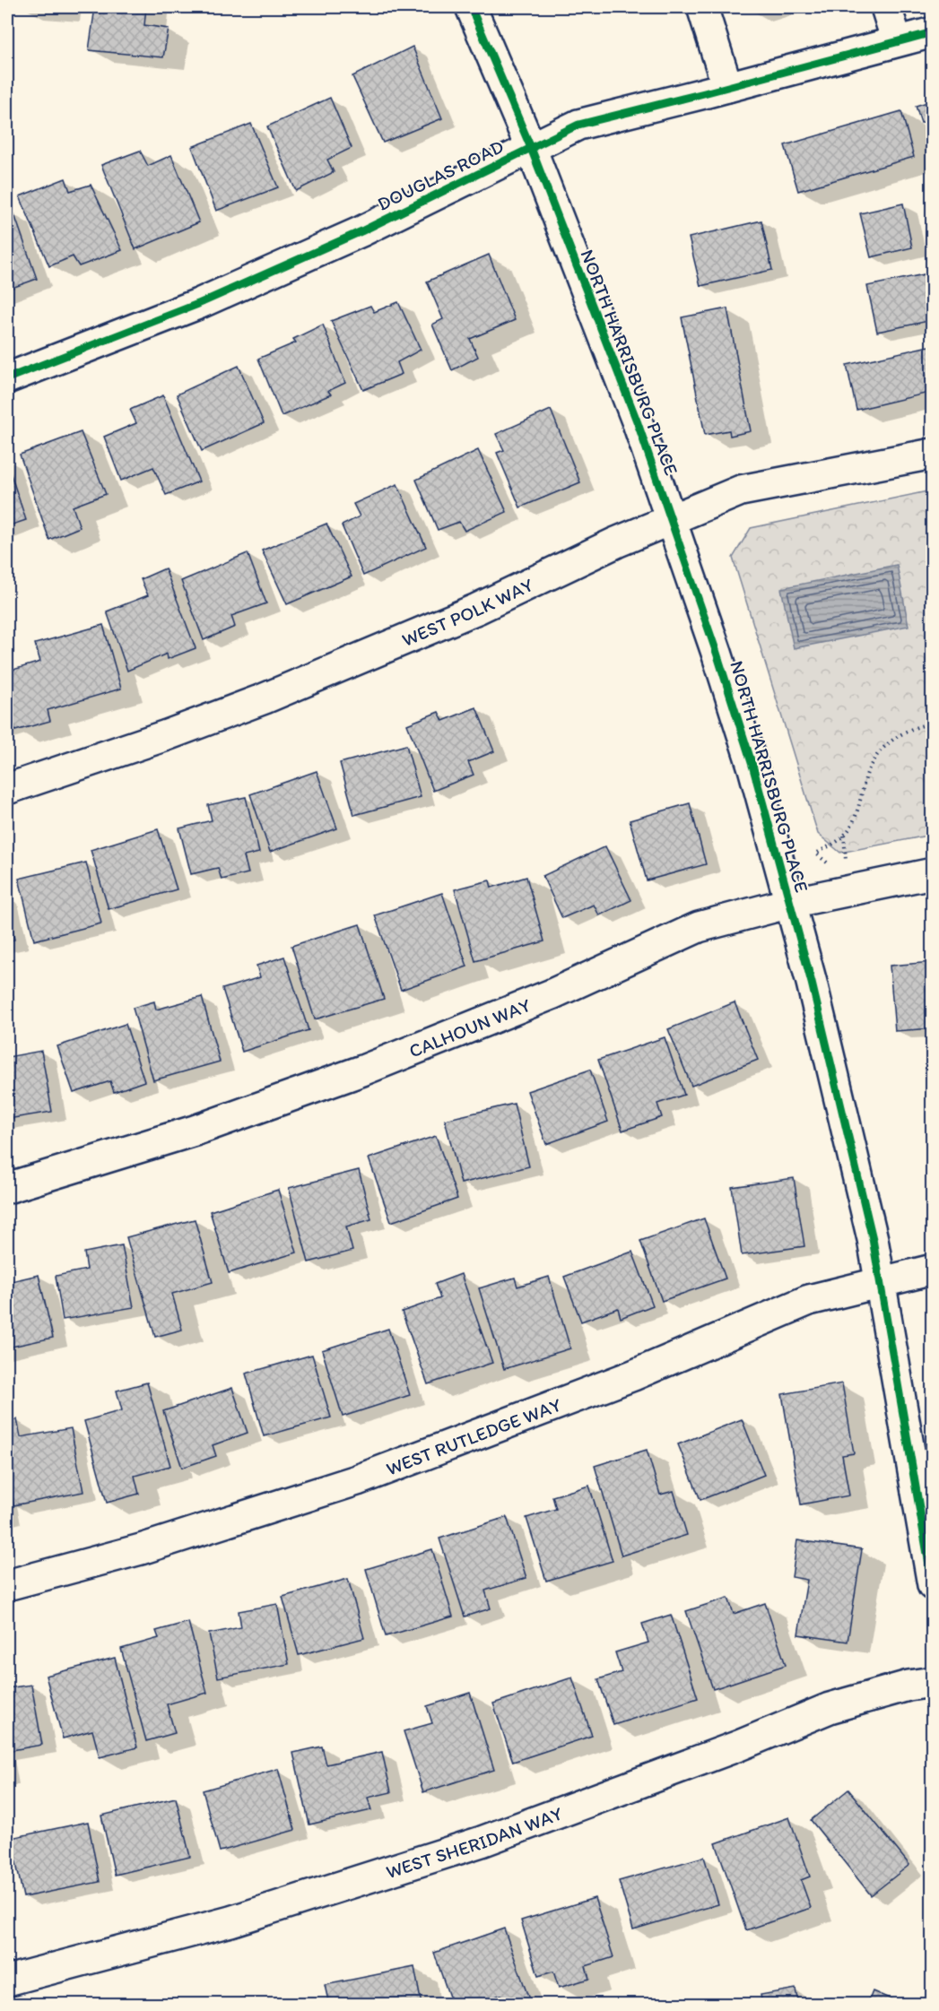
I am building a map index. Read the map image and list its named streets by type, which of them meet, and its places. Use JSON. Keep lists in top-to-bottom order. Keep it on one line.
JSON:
{"streets":{"street":["DOUGLAS ROAD","NORTH HARRISBURG PLACE","WEST POLK WAY","CALHOUN WAY","WEST RUTLEDGE WAY","WEST SHERIDAN WAY"]},"crossings":[["DOUGLAS ROAD","NORTH HARRISBURG PLACE"],["NORTH HARRISBURG PLACE","WEST POLK WAY"],["NORTH HARRISBURG PLACE","CALHOUN WAY"],["NORTH HARRISBURG PLACE","WEST RUTLEDGE WAY"]]}
